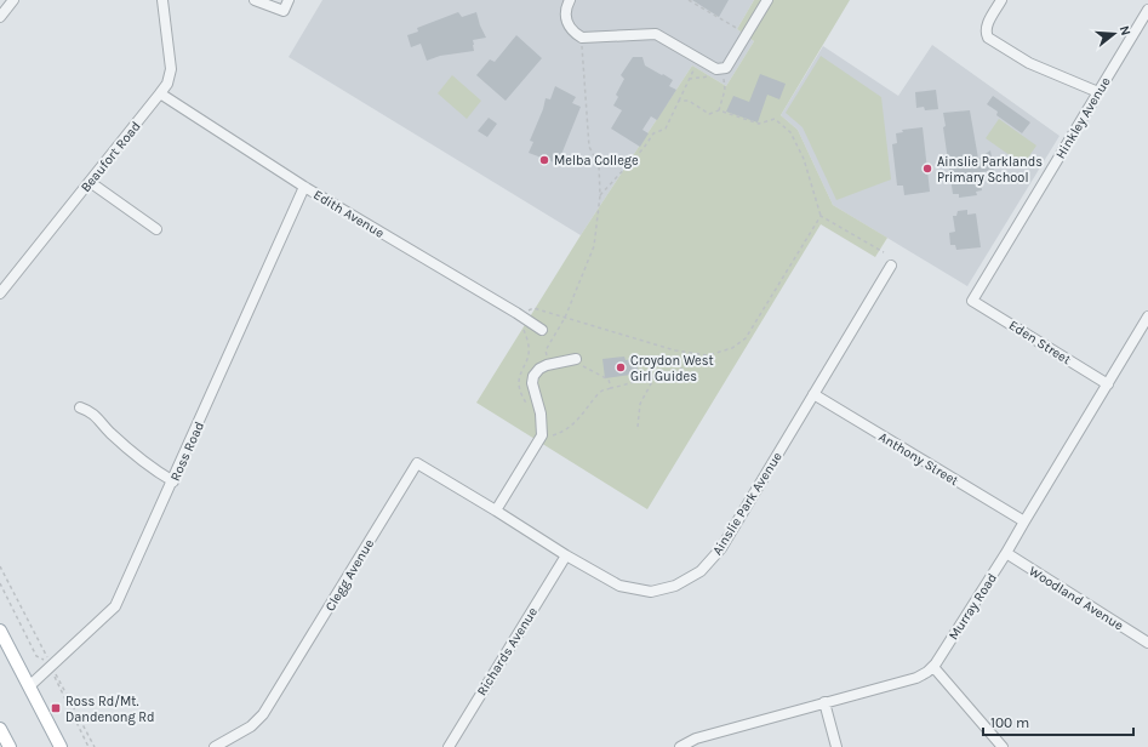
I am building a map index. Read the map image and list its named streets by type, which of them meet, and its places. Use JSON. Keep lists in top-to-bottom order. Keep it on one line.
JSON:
{"streets":{"street":["Hinkley Avenue","Beaufort Road","Edith Avenue","Eden Street","Ross Road","Anthony Street","Ainslie Park Avenue","Clegg Avenue","Woodland Avenue","Murray Road","Richards Avenue"]},"crossings":[["Hinkley Avenue","Eden Street"],["Beaufort Road","Edith Avenue"],["Edith Avenue","Ross Road"],["Eden Street","Murray Road"],["Anthony Street","Ainslie Park Avenue"],["Anthony Street","Murray Road"],["Ainslie Park Avenue","Clegg Avenue"],["Ainslie Park Avenue","Richards Avenue"],["Woodland Avenue","Murray Road"]],"places":{"other":["Melba College","Ainslie Parklands Primary School","Croydon West Girl Guides"],"transit":["Ross Rd/Mt. Dandenong Rd"]},"scale_bar":"100 m","north":"right"}
